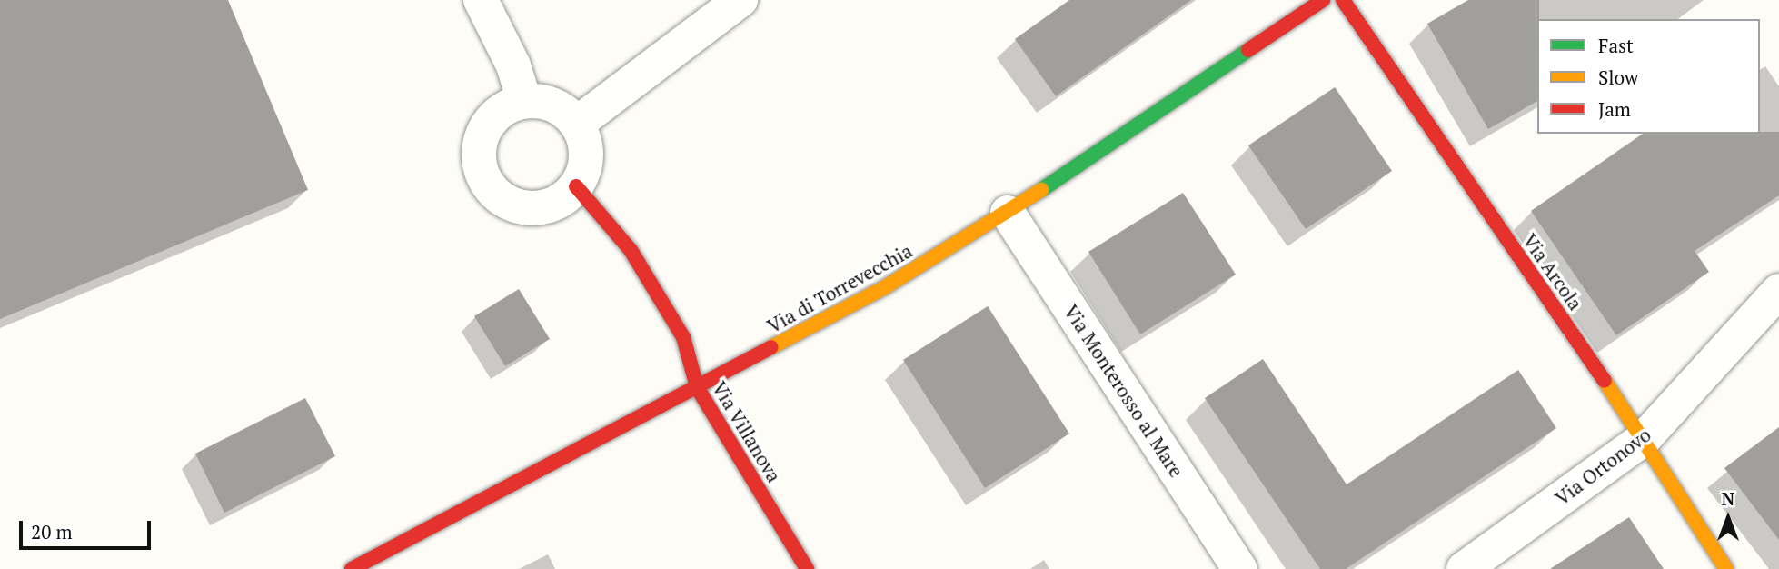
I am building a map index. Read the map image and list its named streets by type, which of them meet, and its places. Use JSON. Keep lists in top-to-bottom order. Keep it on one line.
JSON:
{"streets":{"street":["Via Arcola","Via di Torrevecchia","Via Monterosso al Mare","Via Villanova","Via Ortonovo"]},"crossings":[["Via Arcola","Via Ortonovo"],["Via di Torrevecchia","Via Monterosso al Mare"],["Via di Torrevecchia","Via Villanova"]],"legend":["Fast","Slow","Jam"],"scale_bar":"20 m","north":"top"}
